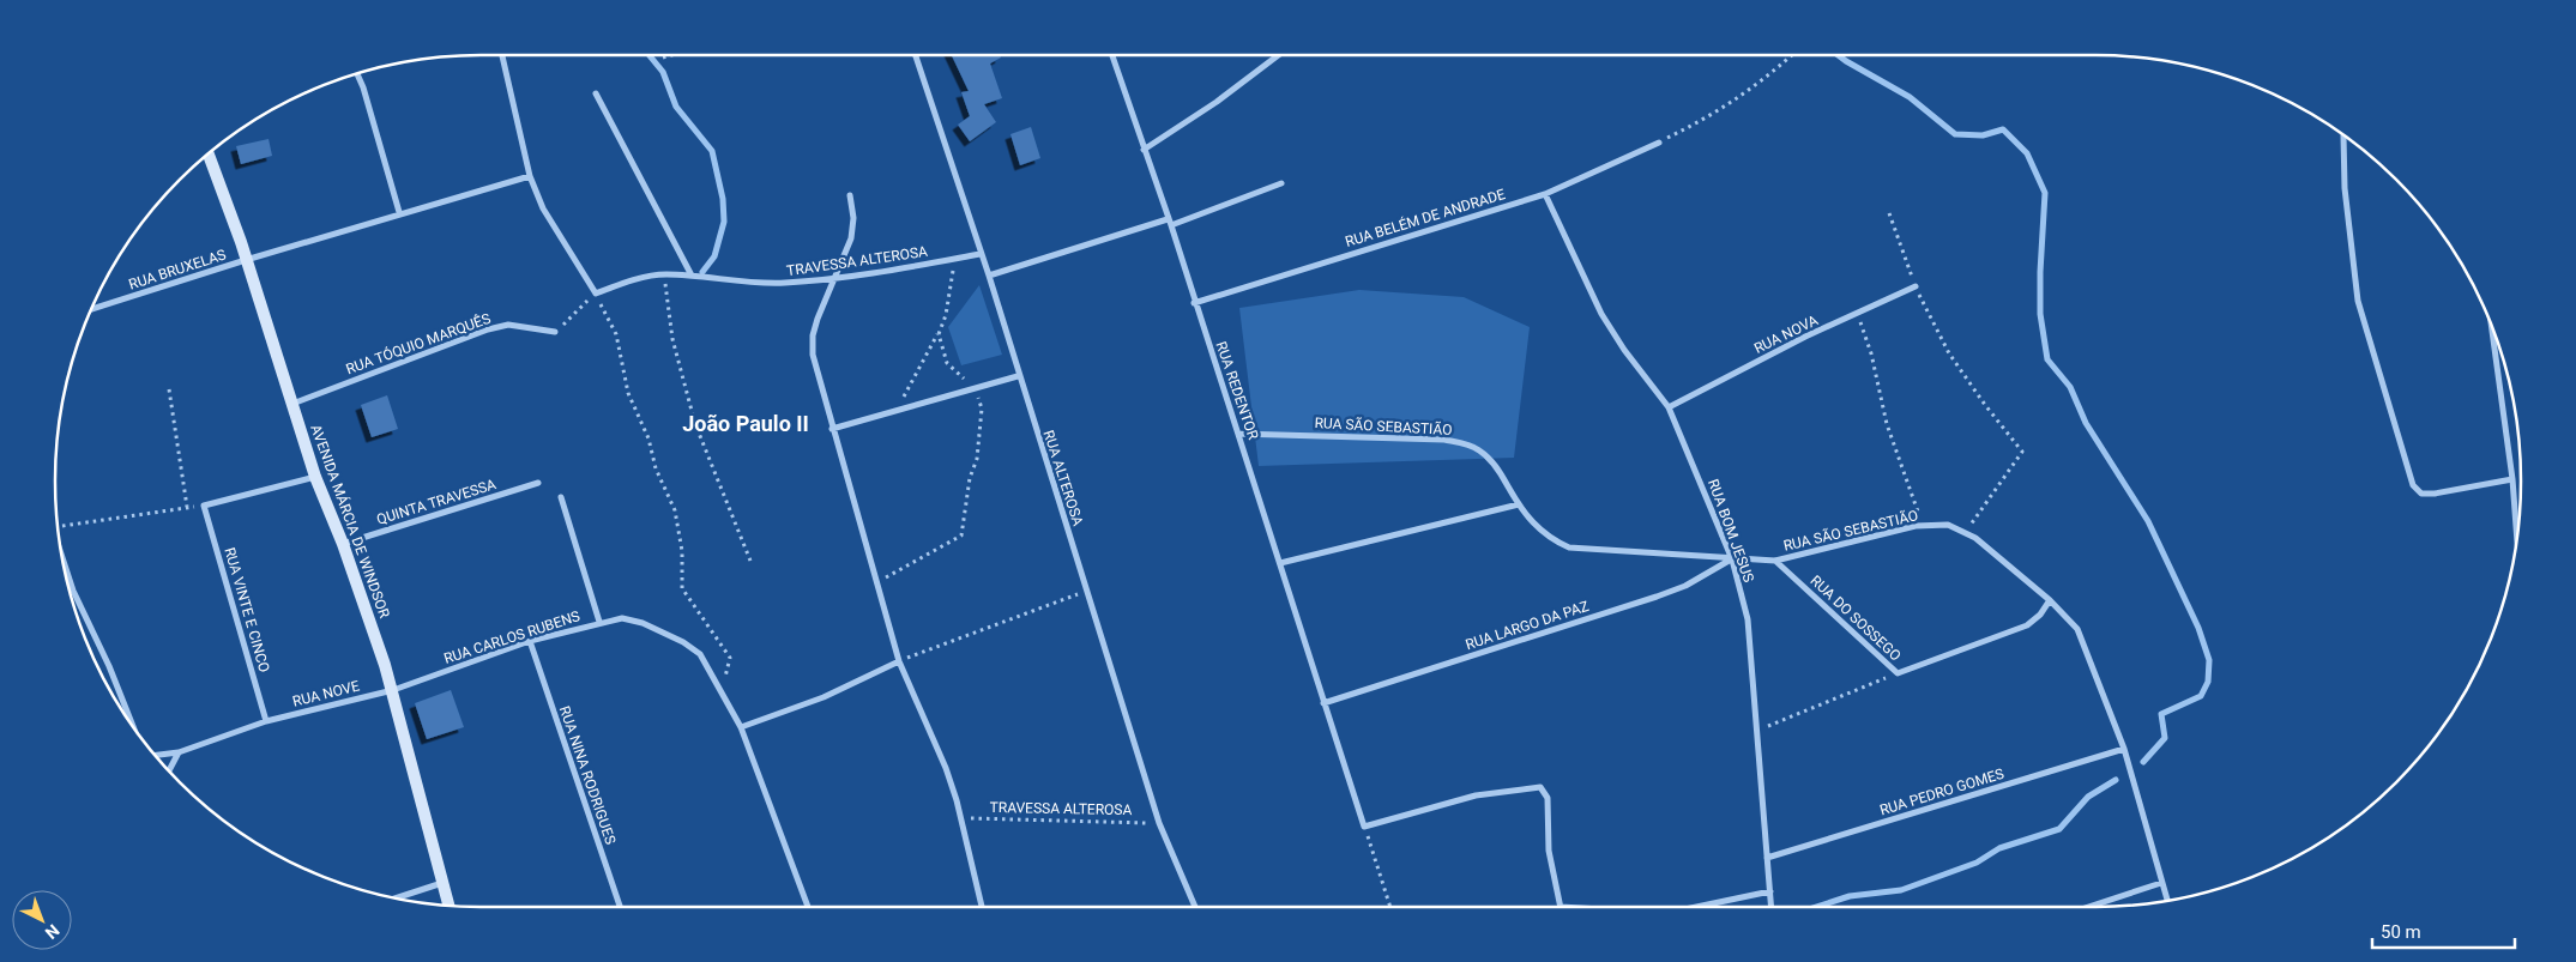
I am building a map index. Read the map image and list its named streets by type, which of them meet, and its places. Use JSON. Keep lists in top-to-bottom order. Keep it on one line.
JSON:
{"streets":{"street":["RUA BELÉM DE ANDRADE","TRAVESSA ALTEROSA","RUA BRUXELAS","RUA NOVA","RUA TÓQUIO MARQUÊS","RUA REDENTOR","RUA SÃO SEBASTIÃO","RUA ALTEROSA","QUINTA TRAVESSA","AVENIDA MÁRCIA DE WINDSOR","RUA BOM JESUS","RUA VINTE E CINCO","RUA DO SOSSEGO","RUA LARGO DA PAZ","RUA CARLOS RUBENS","RUA NOVE","RUA NINA RODRIGUES","RUA PEDRO GOMES"]},"crossings":[["RUA BELÉM DE ANDRADE","RUA REDENTOR"],["RUA BELÉM DE ANDRADE","RUA BOM JESUS"],["TRAVESSA ALTEROSA","RUA ALTEROSA"],["RUA BRUXELAS","AVENIDA MÁRCIA DE WINDSOR"],["RUA NOVA","RUA BOM JESUS"],["RUA TÓQUIO MARQUÊS","AVENIDA MÁRCIA DE WINDSOR"],["RUA REDENTOR","RUA SÃO SEBASTIÃO"],["RUA REDENTOR","RUA LARGO DA PAZ"],["RUA SÃO SEBASTIÃO","RUA BOM JESUS"],["RUA SÃO SEBASTIÃO","RUA DO SOSSEGO"],["RUA SÃO SEBASTIÃO","RUA LARGO DA PAZ"],["RUA SÃO SEBASTIÃO","RUA PEDRO GOMES"],["QUINTA TRAVESSA","AVENIDA MÁRCIA DE WINDSOR"],["AVENIDA MÁRCIA DE WINDSOR","RUA CARLOS RUBENS"],["AVENIDA MÁRCIA DE WINDSOR","RUA NOVE"],["RUA BOM JESUS","RUA LARGO DA PAZ"],["RUA BOM JESUS","RUA PEDRO GOMES"],["RUA VINTE E CINCO","RUA NOVE"],["RUA CARLOS RUBENS","RUA NOVE"],["RUA CARLOS RUBENS","RUA NINA RODRIGUES"]],"districts":["João Paulo II"],"scale_bar":"50 m","north":"bottom right"}
